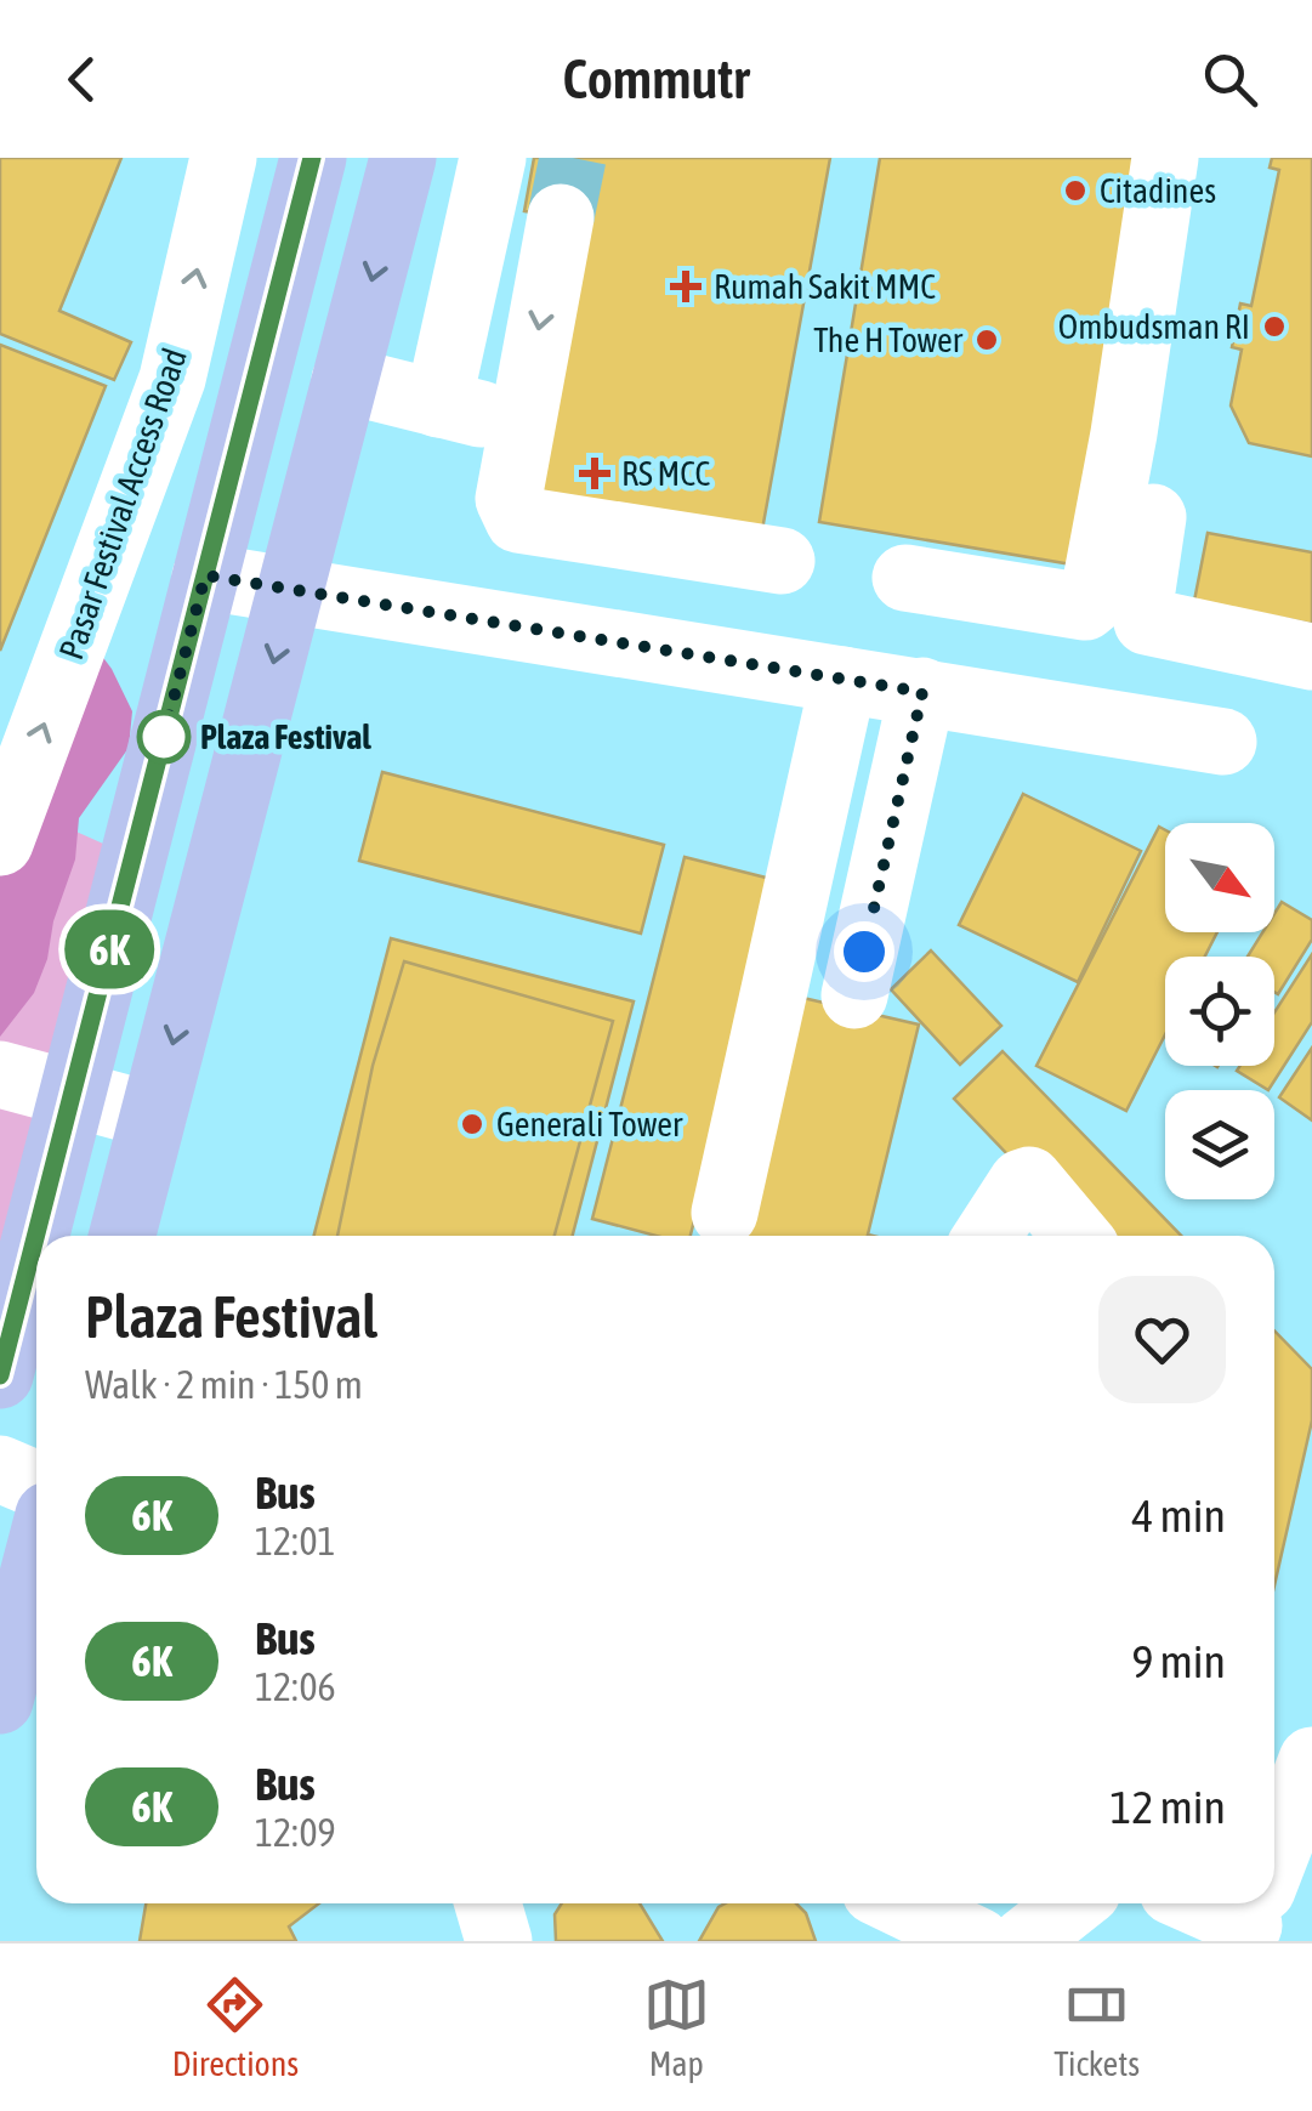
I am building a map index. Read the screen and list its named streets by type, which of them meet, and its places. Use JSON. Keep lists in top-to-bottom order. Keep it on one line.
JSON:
{"streets":{"street":["Pasar Festival Access Road"]},"places":{"other":["Citadines","Ombudsman RI","The H Tower","Plaza Festival","Generali Tower"],"health":["Rumah Sakit MMC","RS MCC"]},"lines":["bus line 6K"],"north":"bottom right","page":{"header":"Commutr","on_map":"6K","heading":["Plaza Festival","Walk · 2 min · 150 m"],"list":[{"mark":"6K","name":"Bus","note":"12:01","value":"4 min"},{"mark":"6K","name":"Bus","note":"12:06","value":"9 min"},{"mark":"6K","name":"Bus","note":"12:09","value":"12 min"}],"tabs":["Directions","Map","Tickets"]}}
